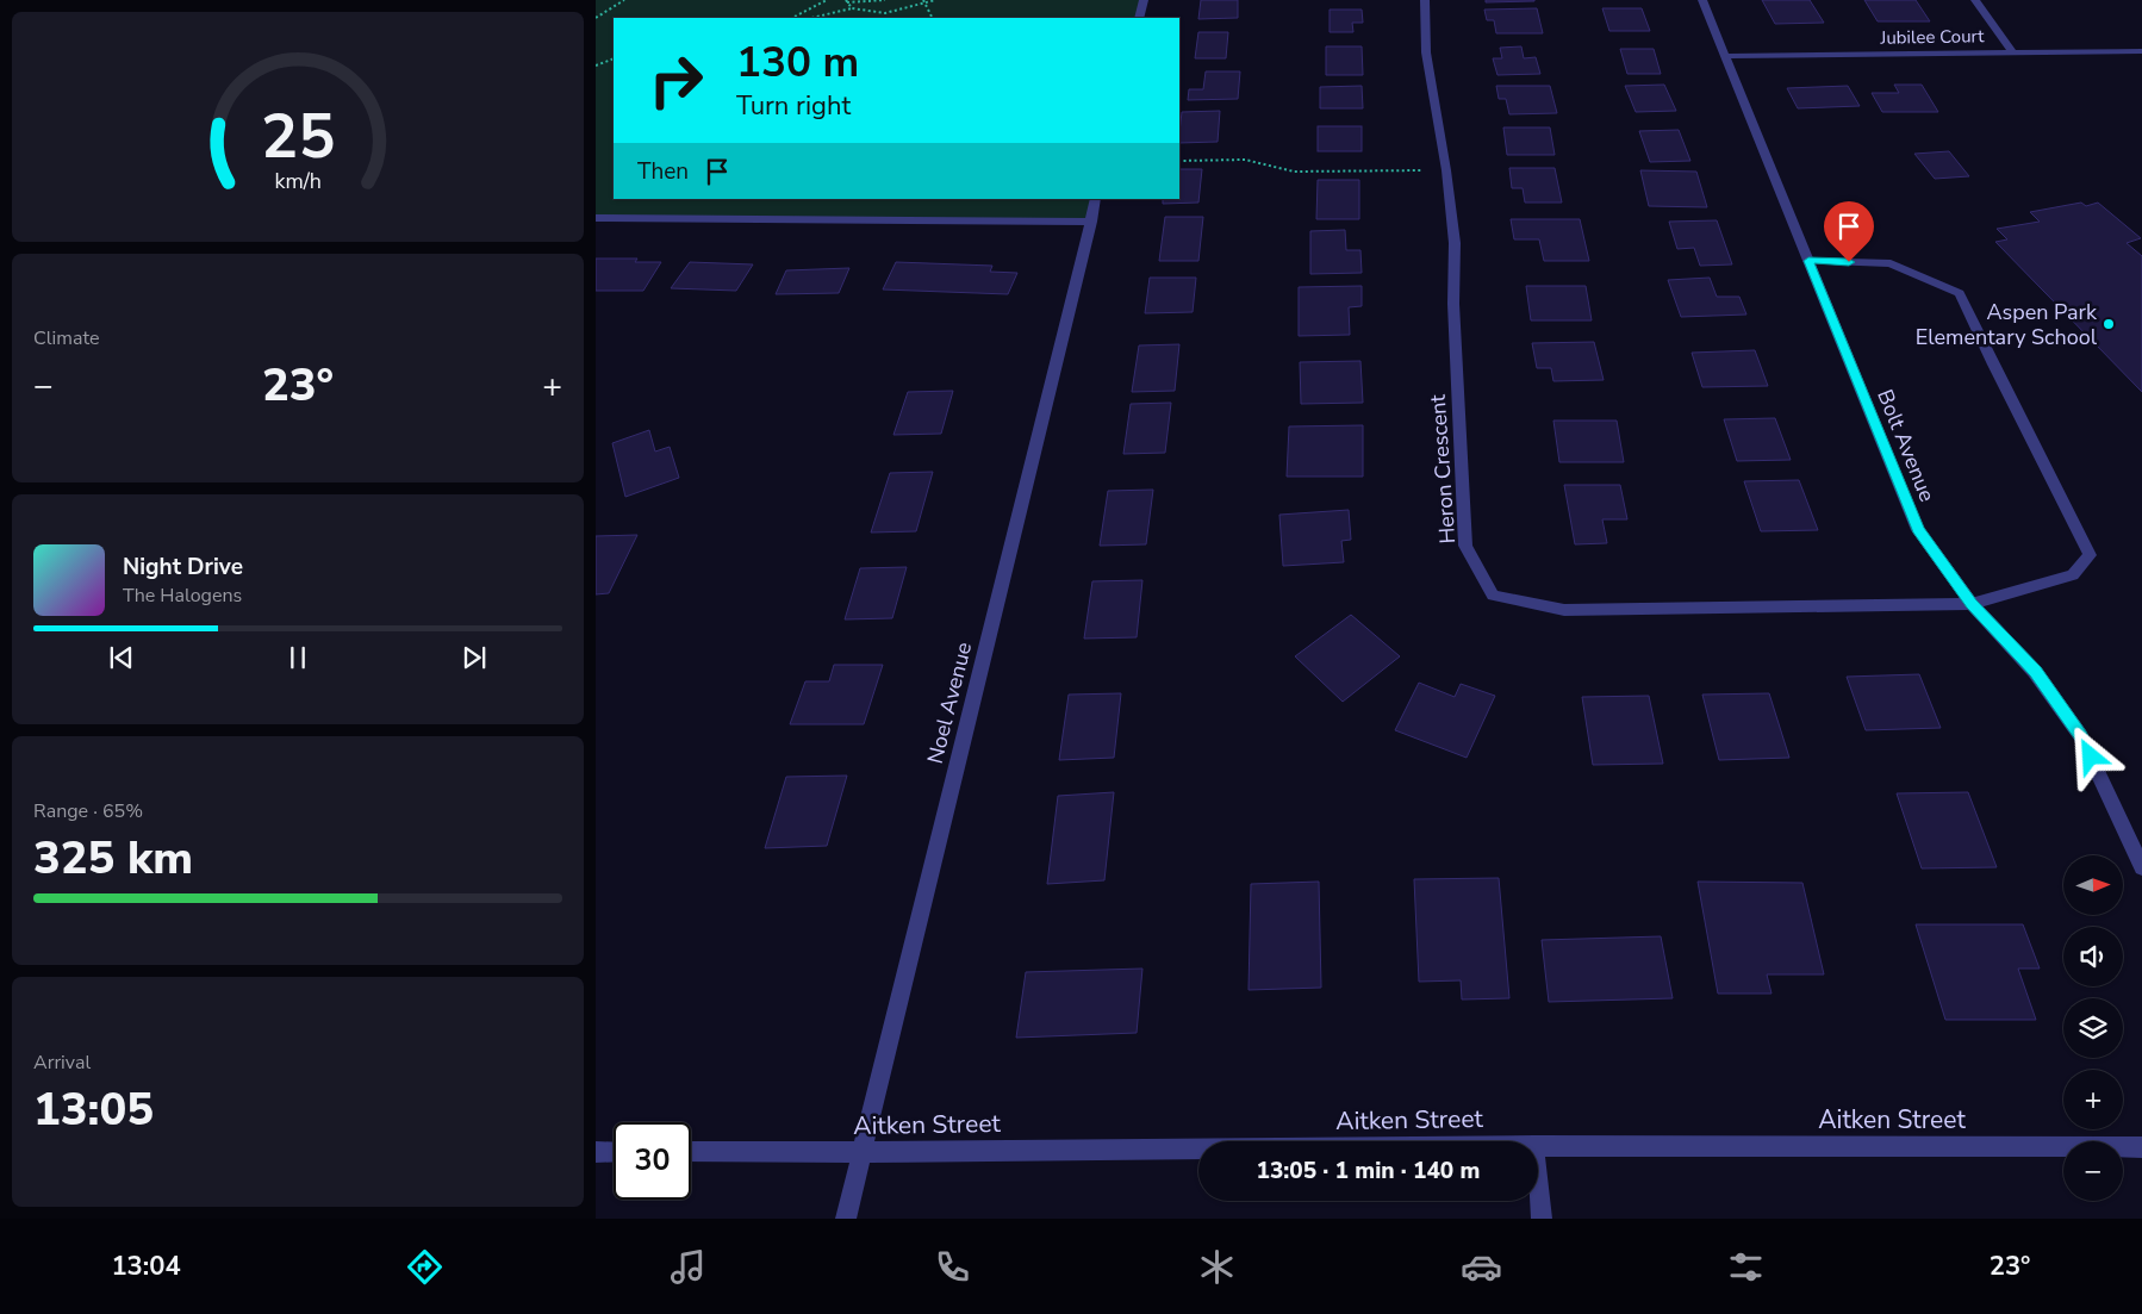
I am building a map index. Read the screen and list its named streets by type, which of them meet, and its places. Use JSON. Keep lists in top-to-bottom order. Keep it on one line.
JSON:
{"streets":{"street":["Jubilee Court","Bolt Avenue","Heron Crescent","Noel Avenue","Aitken Street"]},"crossings":[["Jubilee Court","Bolt Avenue"],["Bolt Avenue","Heron Crescent"],["Noel Avenue","Aitken Street"]],"places":["Aspen Park Elementary School"],"north":"right","page":{"turn":["130 m","Turn right"],"then":"Then","tile":["Climate",["Range · 65%","325 km"],["Arrival","13:05"]],"heat":["−","23°","+"],"song":["Night Drive","The Halogens"],"map_buttons":["+","−"],"limit":"30","trip":"13:05 · 1 min · 140 m","tabs":["13:04","23°"],"gauge":["25","km/h"]}}
